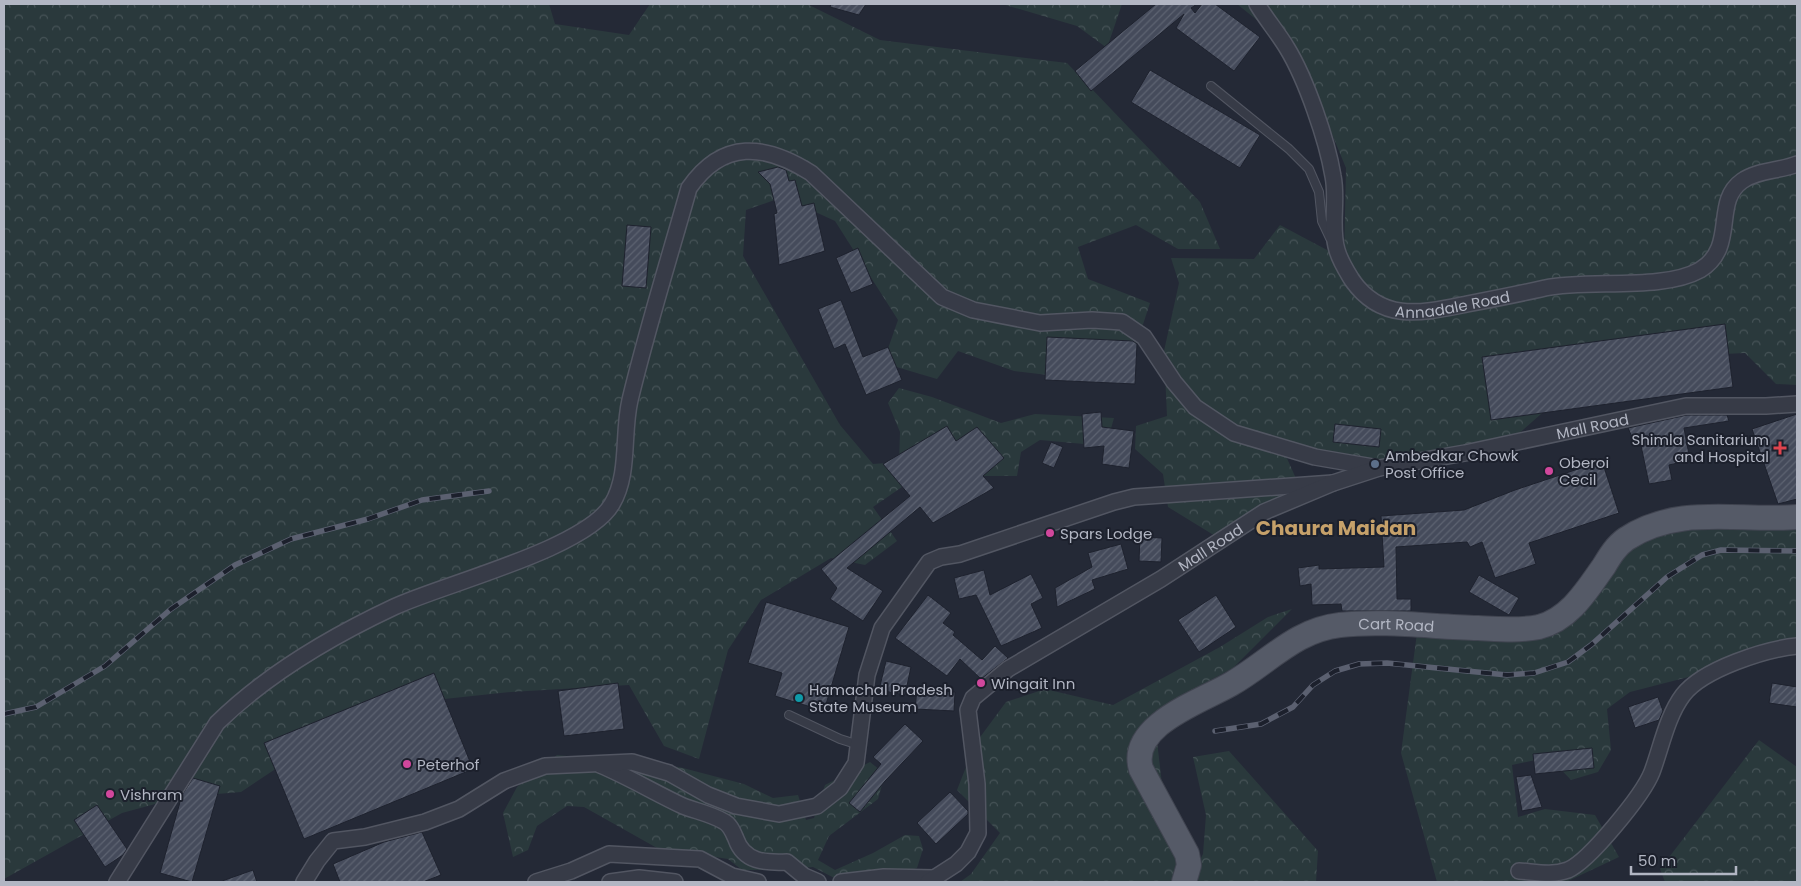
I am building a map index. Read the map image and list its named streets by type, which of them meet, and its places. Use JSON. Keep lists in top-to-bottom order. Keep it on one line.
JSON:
{"streets":{"main road":["Cart Road"],"street":["Annadale Road","Mall Road"]},"districts":["Chaura Maidan"],"places":{"health":["Shimla Sanitarium and Hospital"],"other":["Ambedkar Chowk Post Office","Oberoi Cecil","Spars Lodge","Wingait Inn","Hamachal Pradesh State Museum","Peterhof","Vishram"]},"scale_bar":"50 m"}
